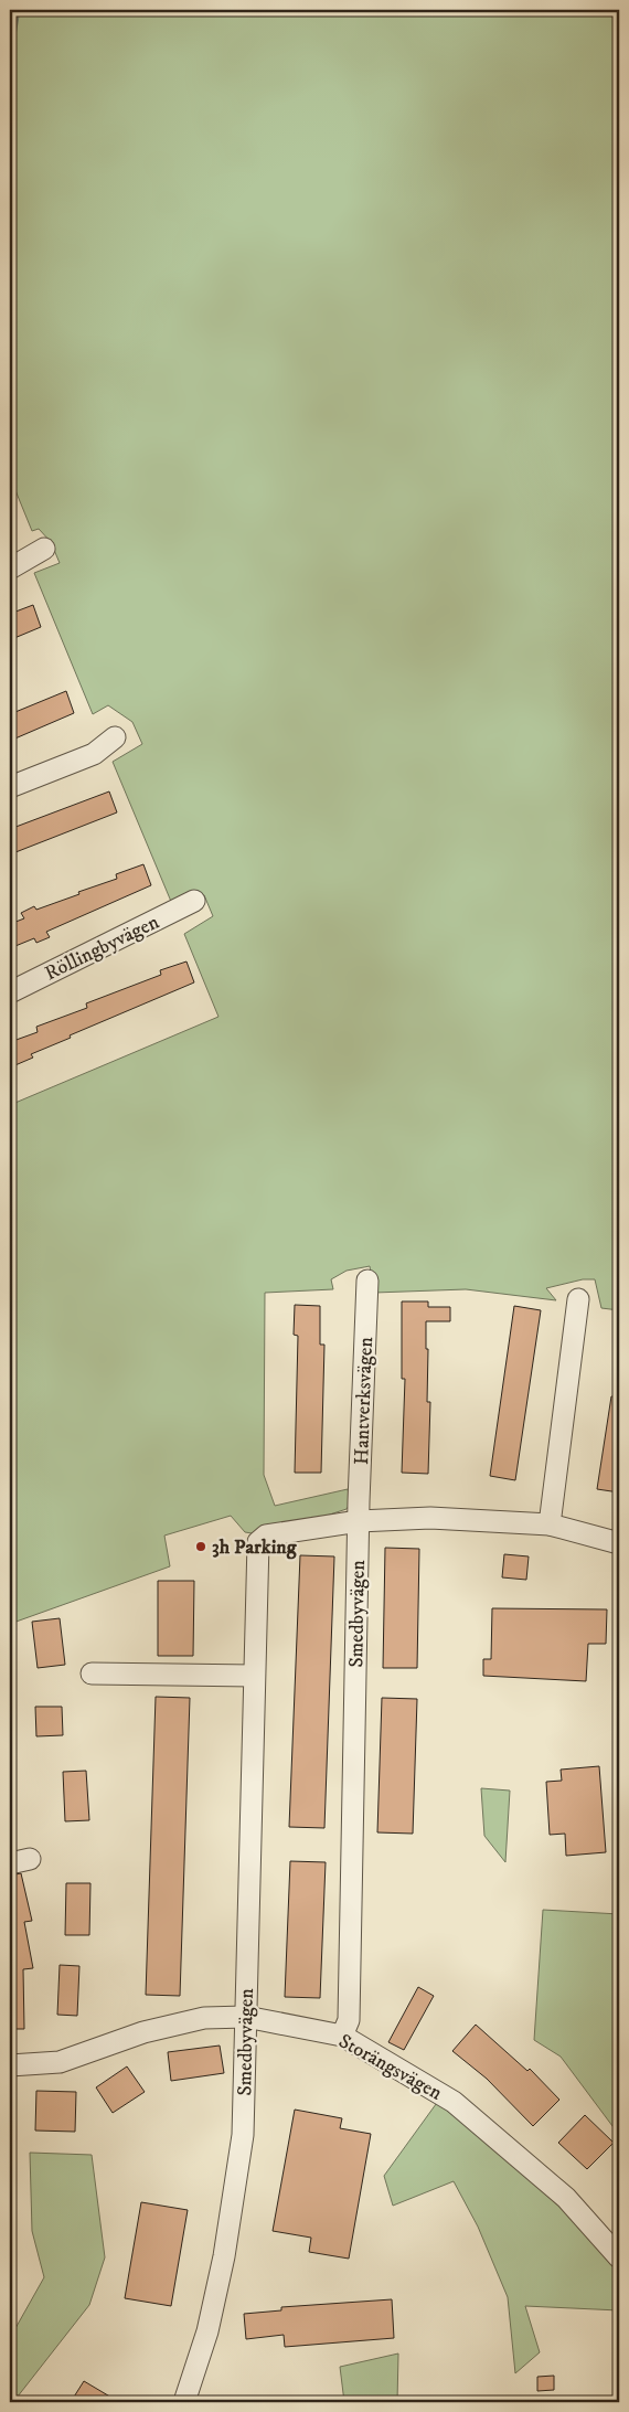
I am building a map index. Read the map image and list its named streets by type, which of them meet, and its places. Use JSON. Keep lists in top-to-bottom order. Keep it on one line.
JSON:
{"streets":{"street":["Röllingbyvägen","Hantverksvägen","Smedbyvägen","Storängsvägen"]},"crossings":[["Hantverksvägen","Smedbyvägen"],["Smedbyvägen","Storängsvägen"]],"places":["3h Parking"]}
